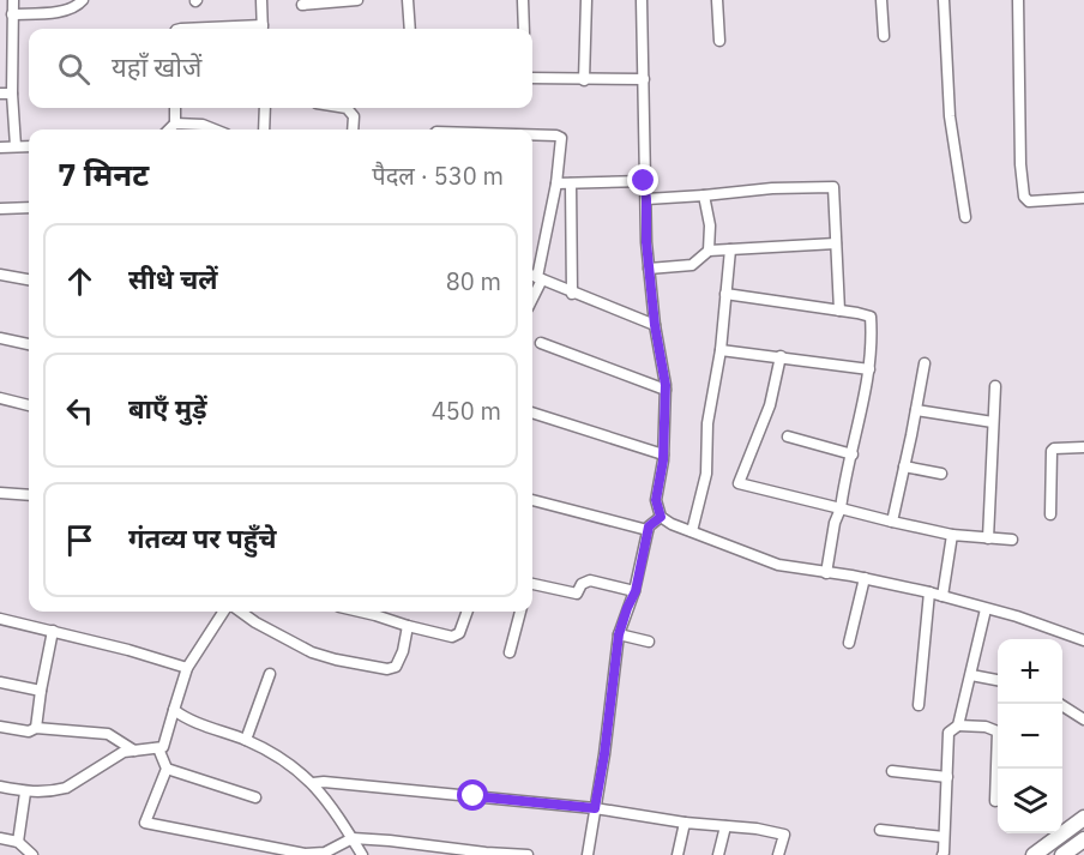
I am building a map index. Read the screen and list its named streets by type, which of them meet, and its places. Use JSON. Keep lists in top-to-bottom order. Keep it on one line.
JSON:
{"page":{"search":"यहाँ खोजें","heading":["7 मिनट","पैदल · 530 m"],"list":[["सीधे चलें","80 m"],["बाएँ मुड़ें","450 m"],"गंतव्य पर पहुँचे"],"map_buttons":["+","−"]}}
